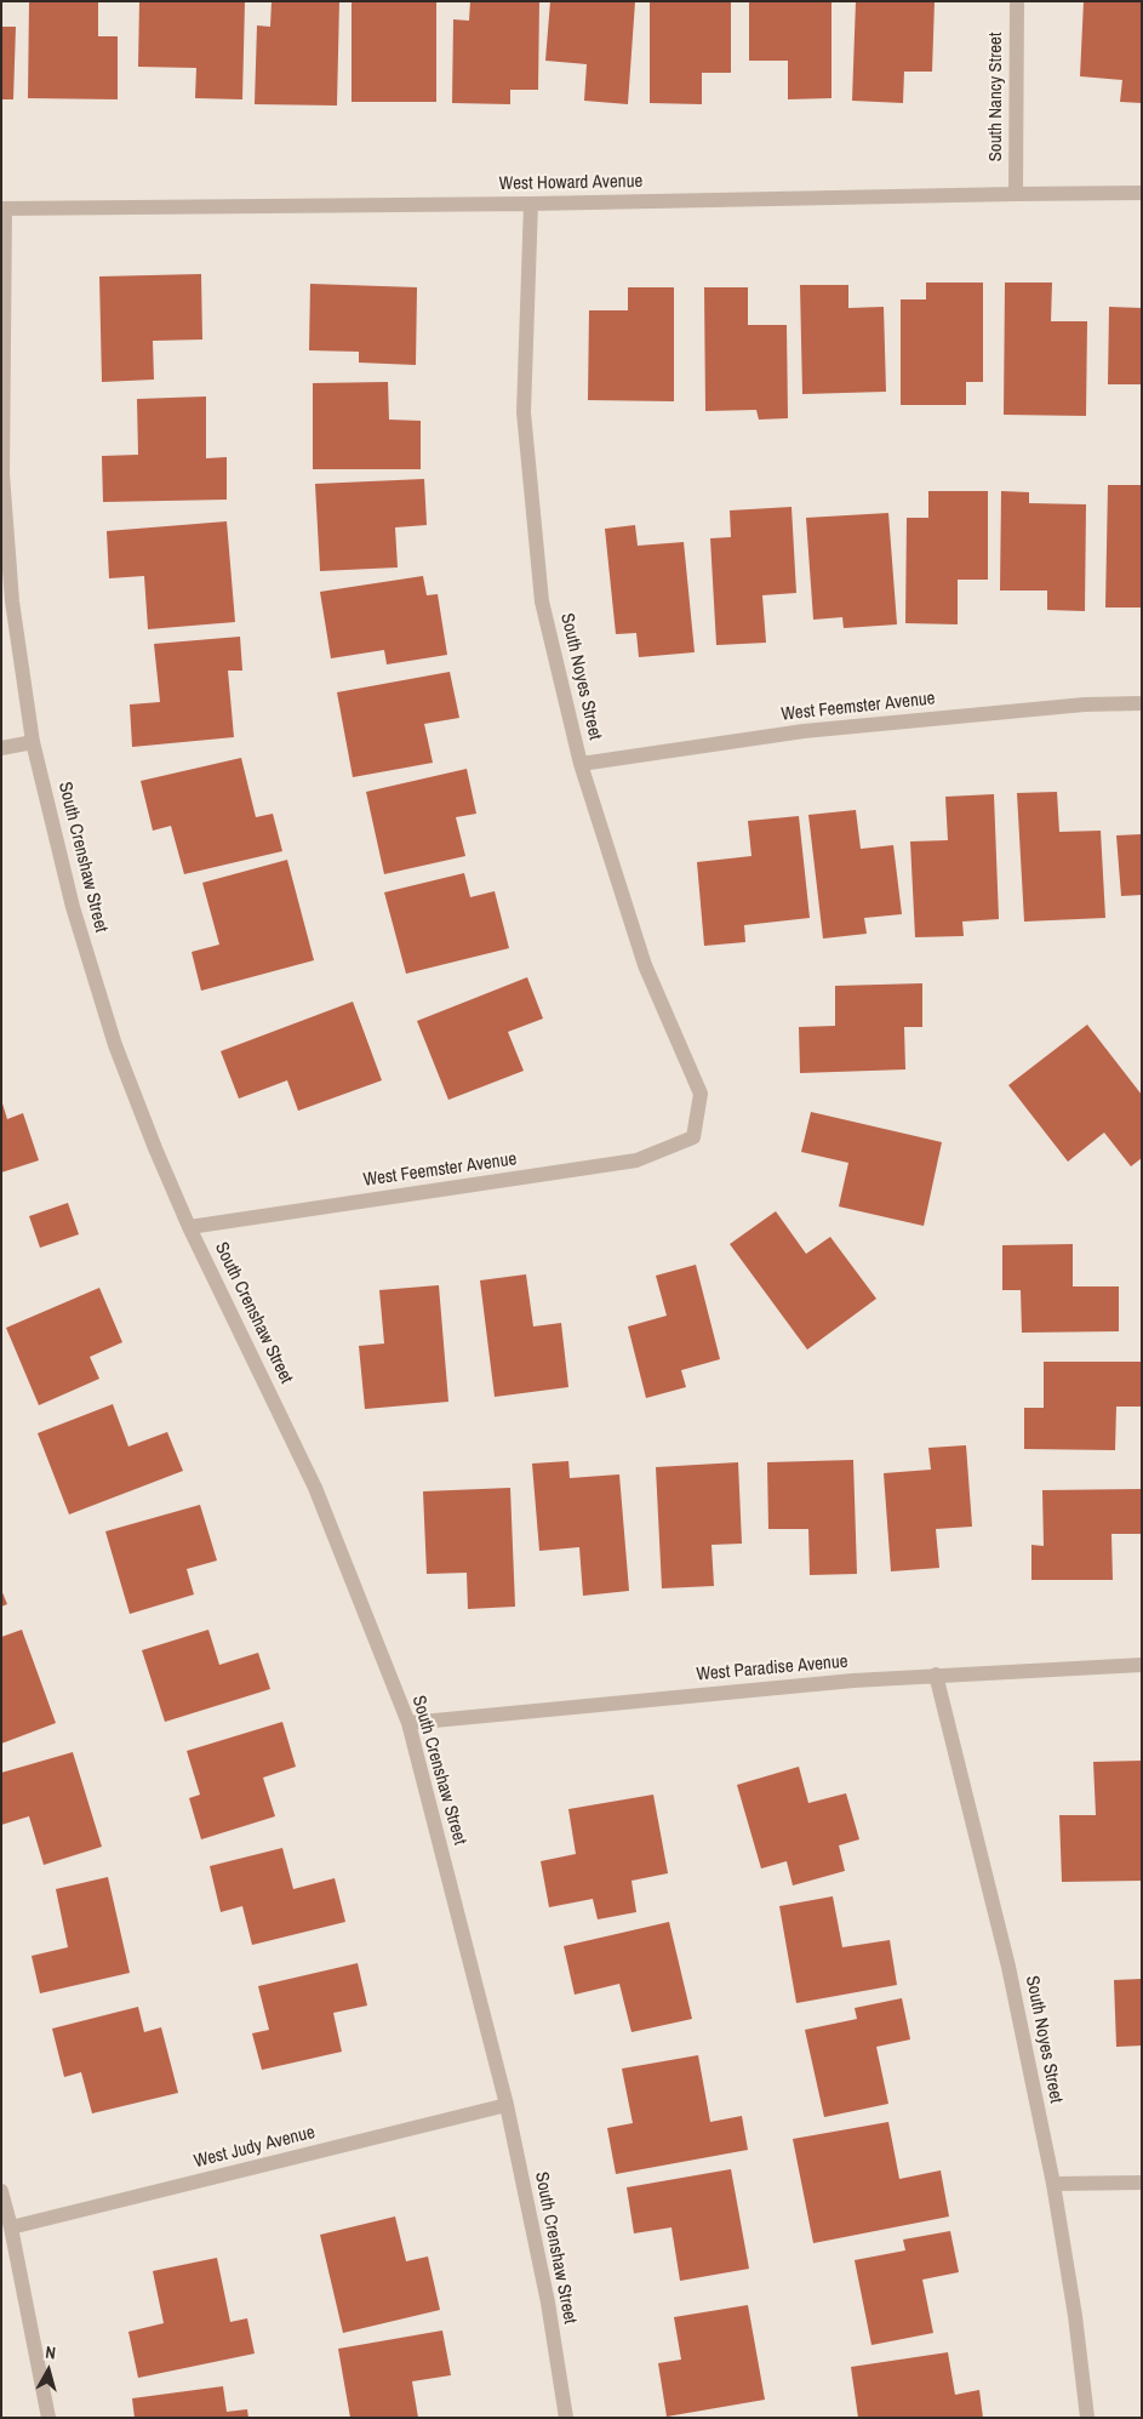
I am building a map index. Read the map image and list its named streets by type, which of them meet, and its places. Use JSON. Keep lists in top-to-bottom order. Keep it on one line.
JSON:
{"streets":{"street":["South Nancy Street","West Howard Avenue","South Noyes Street","West Feemster Avenue","South Crenshaw Street","West Paradise Avenue","West Judy Avenue"]},"crossings":[["South Nancy Street","West Howard Avenue"],["West Howard Avenue","South Noyes Street"],["West Howard Avenue","South Crenshaw Street"],["South Noyes Street","West Feemster Avenue"],["South Noyes Street","West Paradise Avenue"],["West Feemster Avenue","South Crenshaw Street"],["South Crenshaw Street","West Paradise Avenue"],["South Crenshaw Street","West Judy Avenue"]],"north":"top"}
